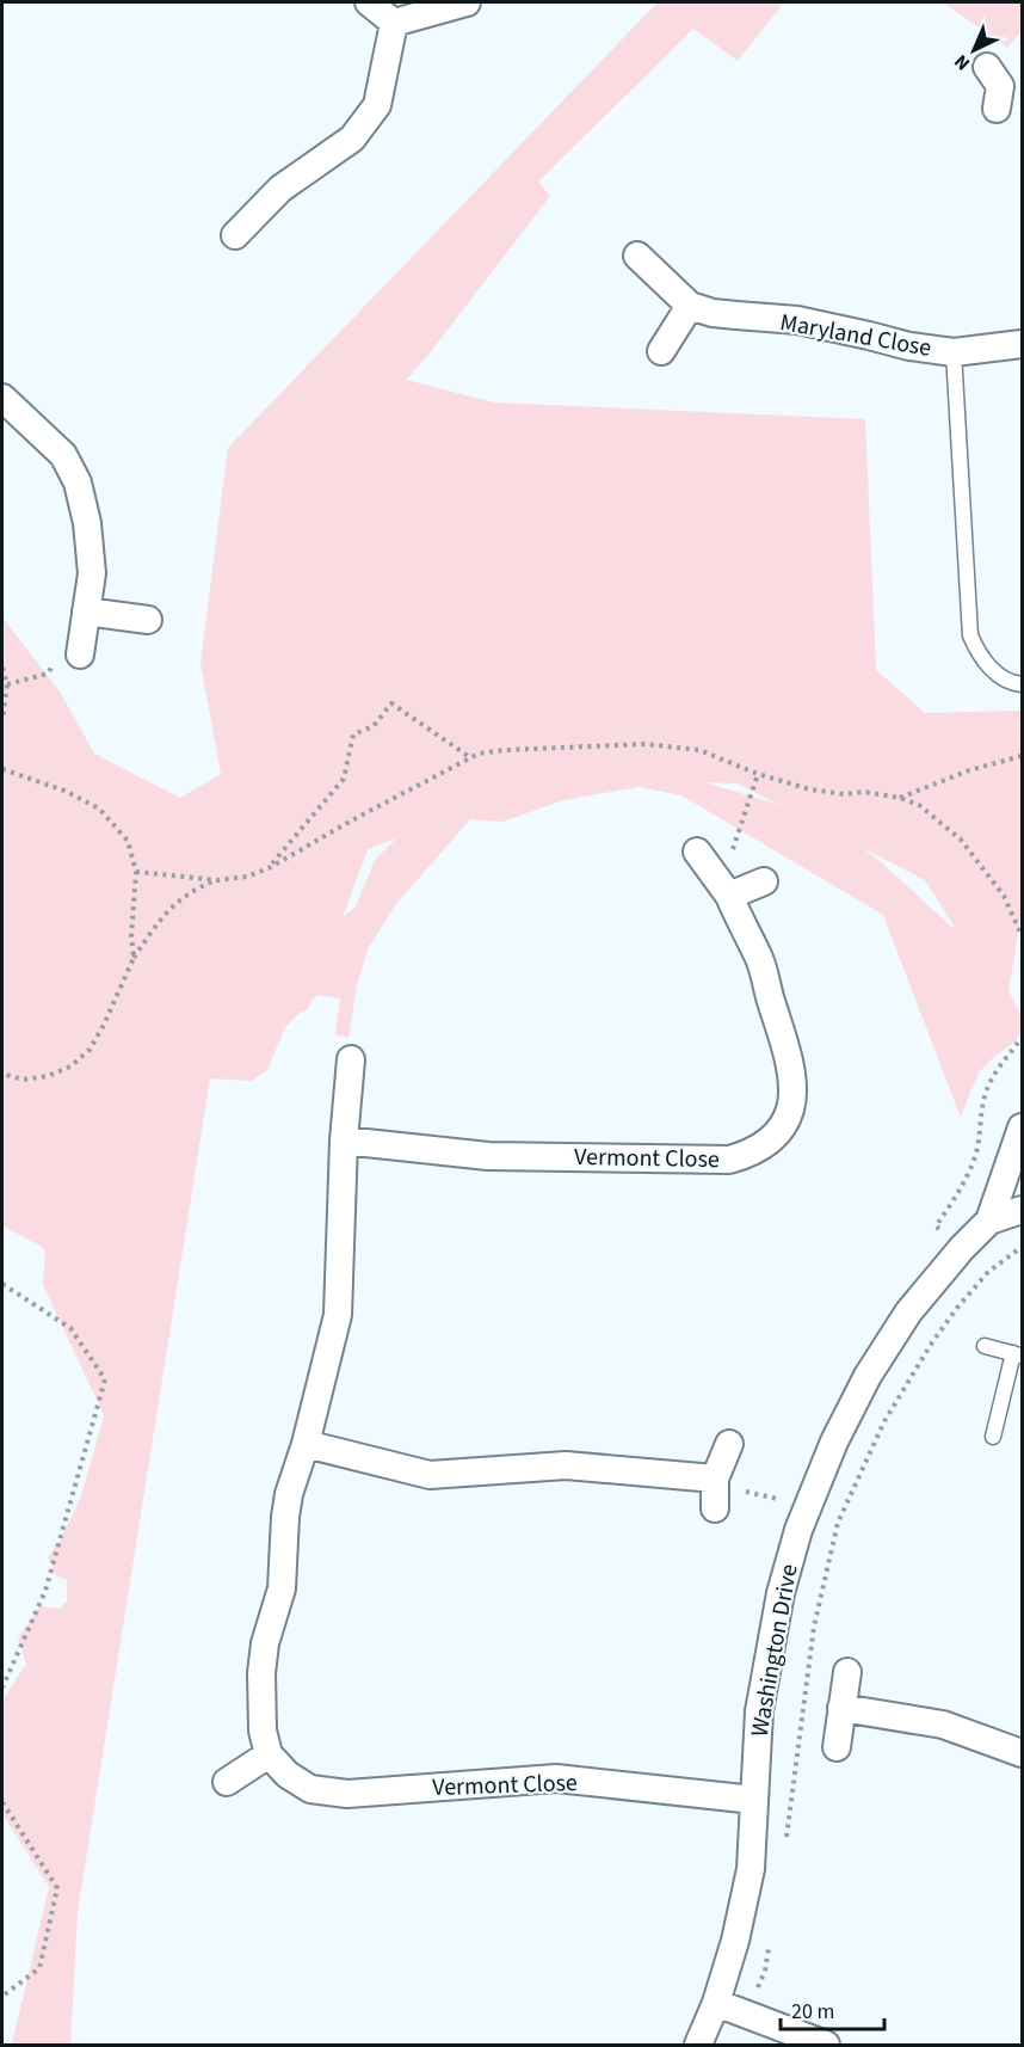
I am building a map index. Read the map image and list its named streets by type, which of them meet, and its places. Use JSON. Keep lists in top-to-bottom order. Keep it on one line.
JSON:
{"streets":{"street":["Maryland Close","Vermont Close","Washington Drive"]},"crossings":[["Vermont Close","Washington Drive"]],"scale_bar":"20 m","north":"bottom left"}
